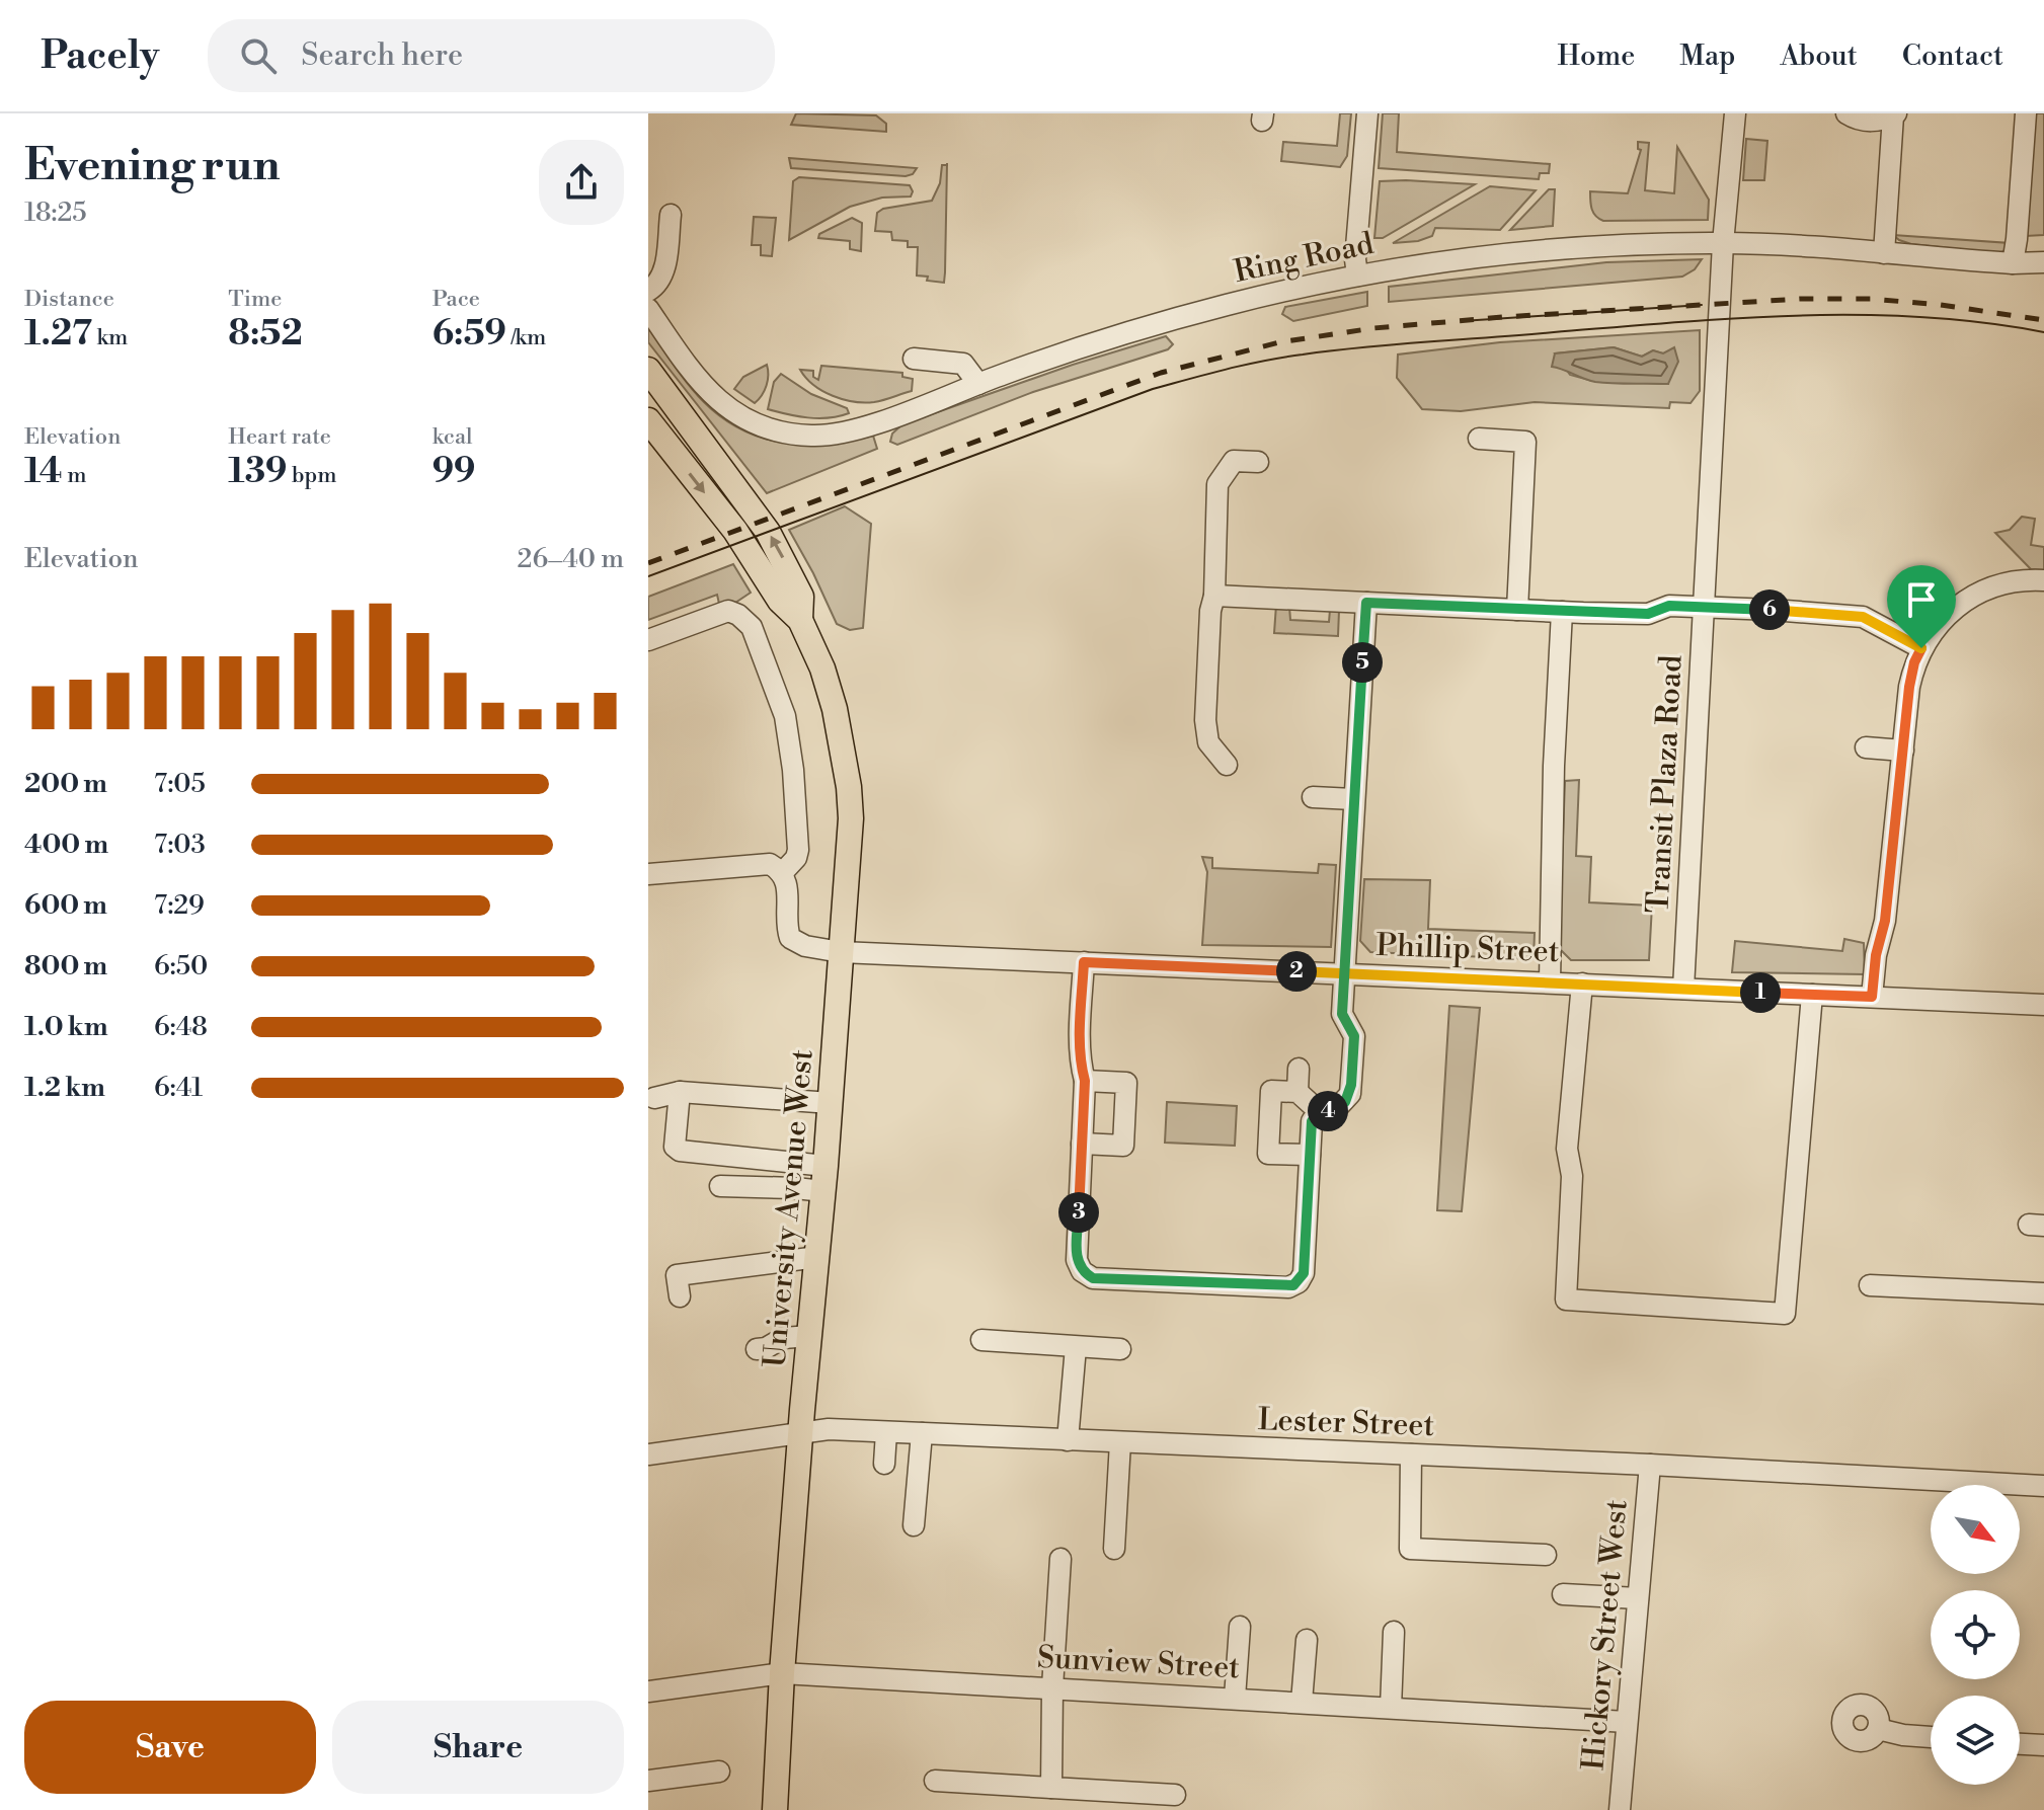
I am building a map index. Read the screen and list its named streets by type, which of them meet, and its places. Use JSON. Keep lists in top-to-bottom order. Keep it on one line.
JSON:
{"streets":{"main road":["University Avenue West"],"street":["Ring Road","Transit Plaza Road","Phillip Street","Lester Street","Hickory Street West","Sunview Street"]},"crossings":[["Ring Road","Transit Plaza Road"],["Transit Plaza Road","Phillip Street"],["Phillip Street","University Avenue West"],["University Avenue West","Lester Street"],["University Avenue West","Sunview Street"],["Lester Street","Hickory Street West"],["Hickory Street West","Sunview Street"]],"north":"bottom right","page":{"header":"Pacely","search":"Search here","nav":["Home","Map","About","Contact"],"heading":["Evening run","18:25"],"stats":[["Distance","1.27 km"],["Time","8:52"],["Pace","6:59 /km"],["Elevation","14 m"],["Heart rate","139 bpm"],["kcal","99"]],"chart":["Elevation","26–40 m"],"pins":["6","5","2","1","4","3"],"list":[{"name":"200 m","note":"7:05"},{"name":"400 m","note":"7:03"},{"name":"600 m","note":"7:29"},{"name":"800 m","note":"6:50"},{"name":"1.0 km","note":"6:48"},{"name":"1.2 km","note":"6:41"}],"buttons":["Save","Share"]}}
